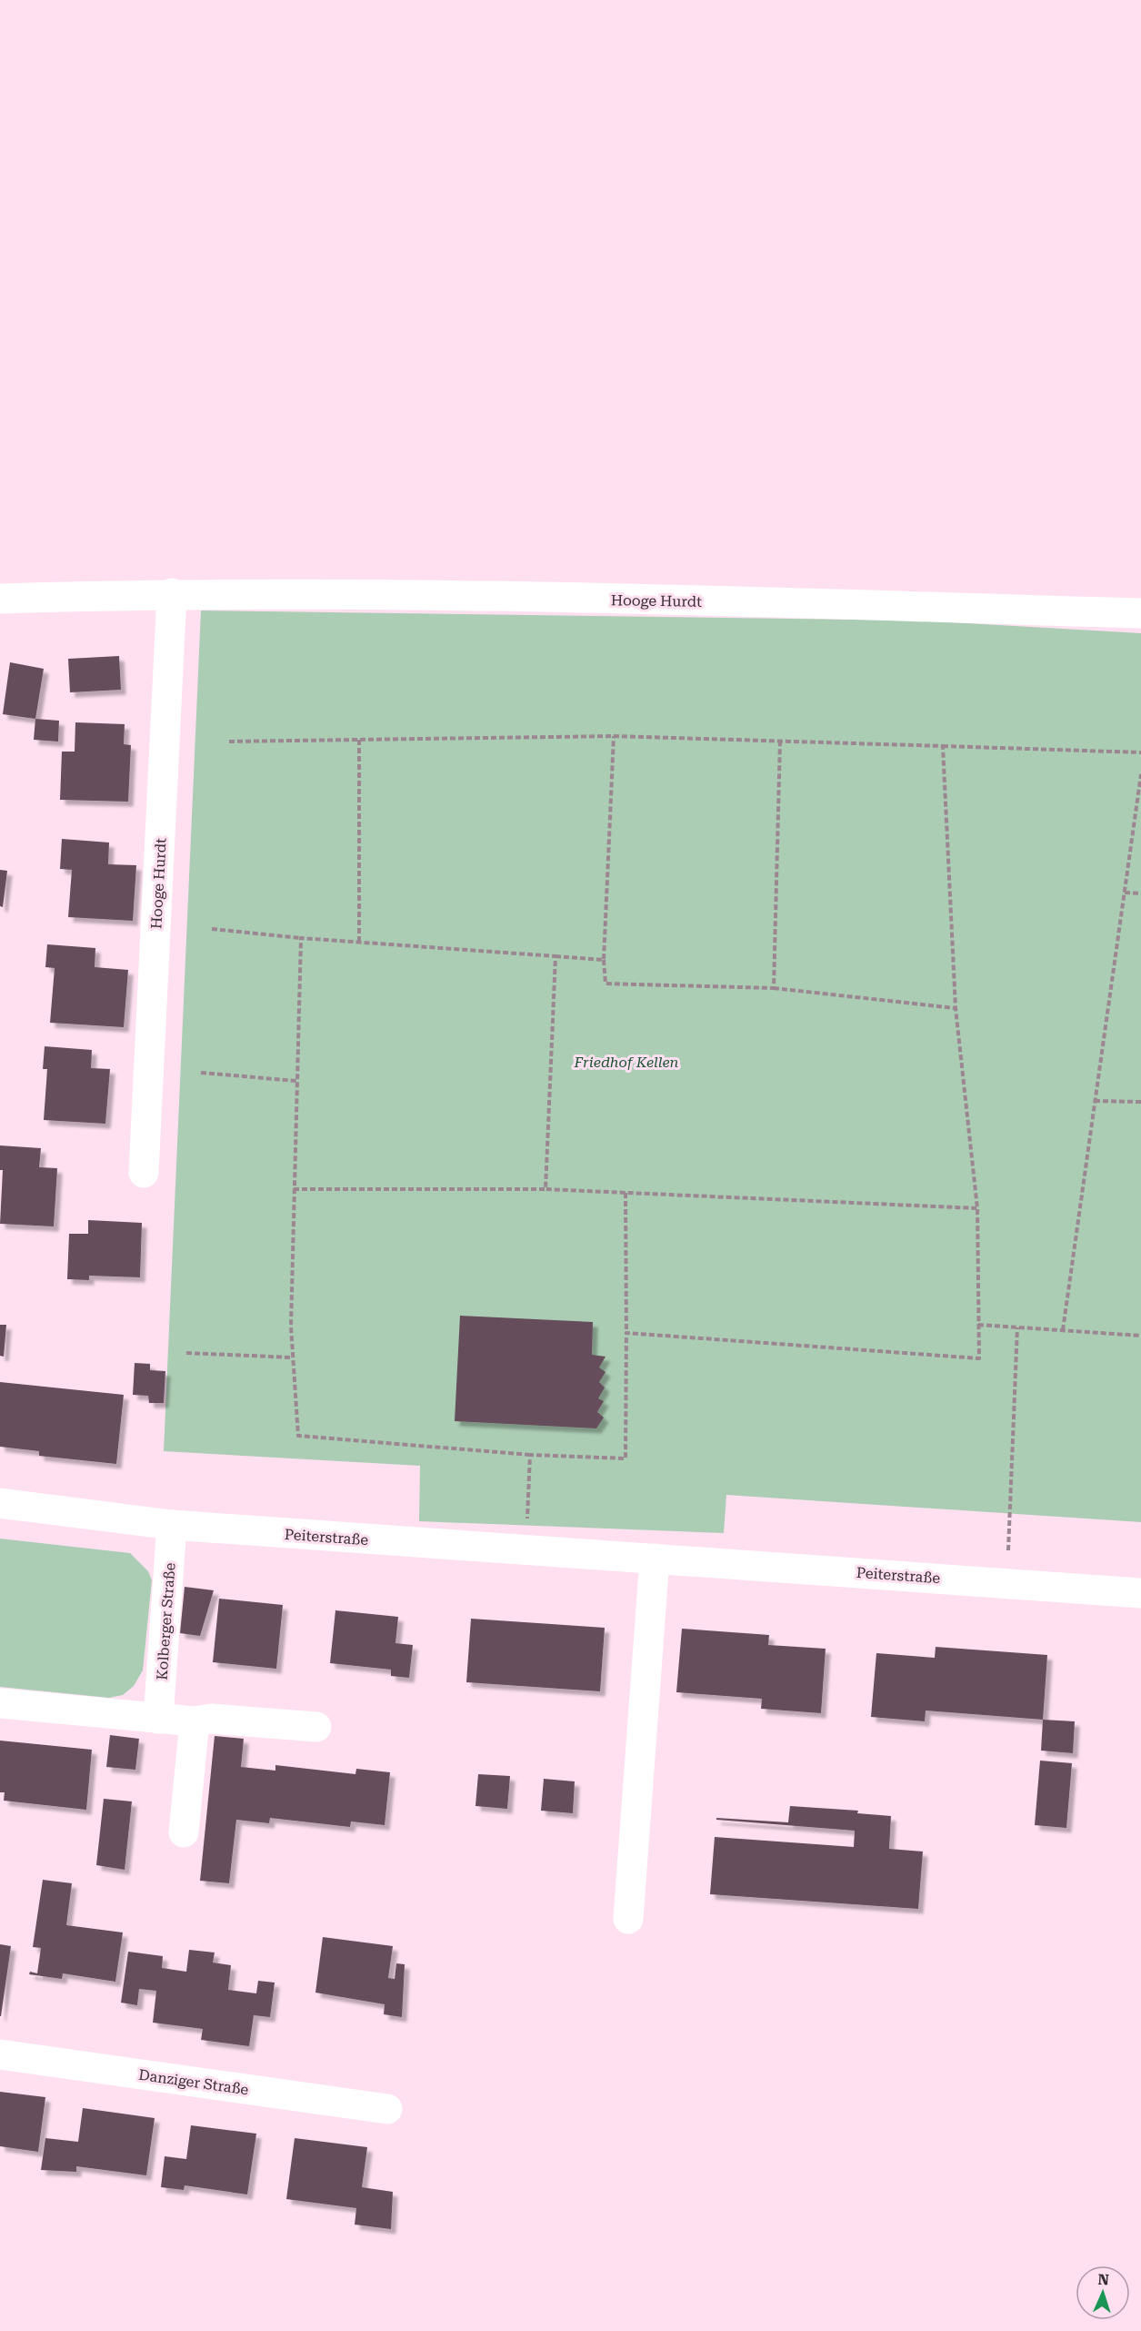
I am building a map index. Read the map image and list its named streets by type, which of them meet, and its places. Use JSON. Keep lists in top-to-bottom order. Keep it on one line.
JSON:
{"streets":{"street":["Hooge Hurdt","Peiterstraße","Kolberger Straße","Danziger Straße"]},"crossings":[["Peiterstraße","Kolberger Straße"]],"parks":["Friedhof Kellen"],"north":"top"}
